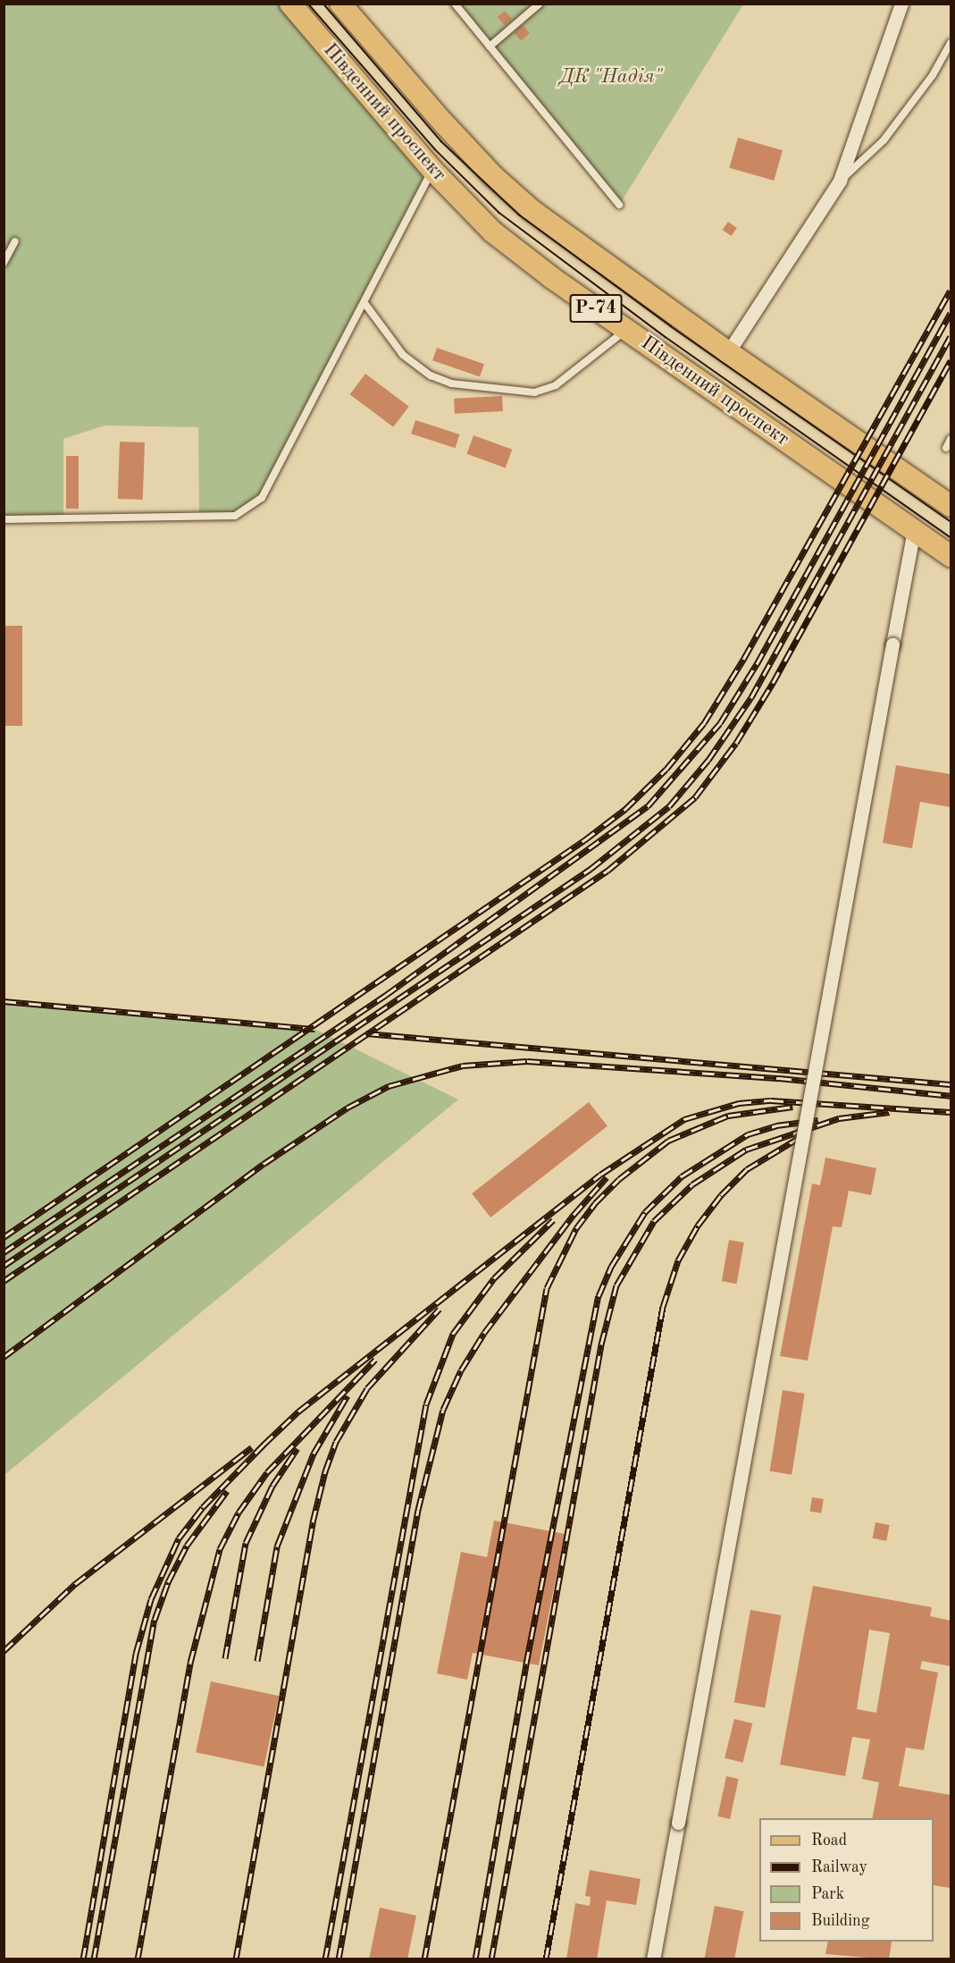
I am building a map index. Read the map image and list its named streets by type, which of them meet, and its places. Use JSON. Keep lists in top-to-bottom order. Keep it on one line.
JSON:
{"streets":{"main road":["Південний проспект","Р-74"]},"parks":["ДК \"Надія\""],"legend":["Road","Railway","Park","Building"]}
